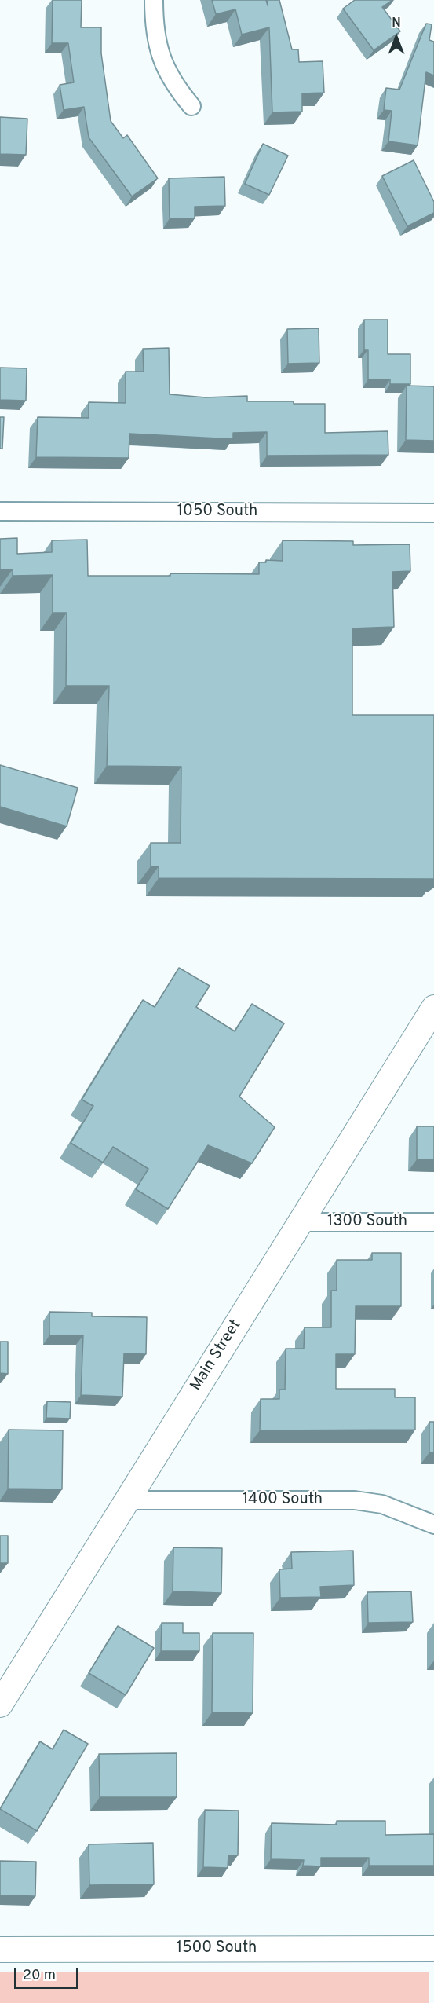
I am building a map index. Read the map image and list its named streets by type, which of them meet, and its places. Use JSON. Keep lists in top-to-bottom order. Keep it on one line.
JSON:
{"streets":{"street":["1050 South","1300 South","Main Street","1400 South","1500 South"]},"crossings":[["1300 South","Main Street"],["Main Street","1400 South"]],"scale_bar":"20 m","north":"top"}
